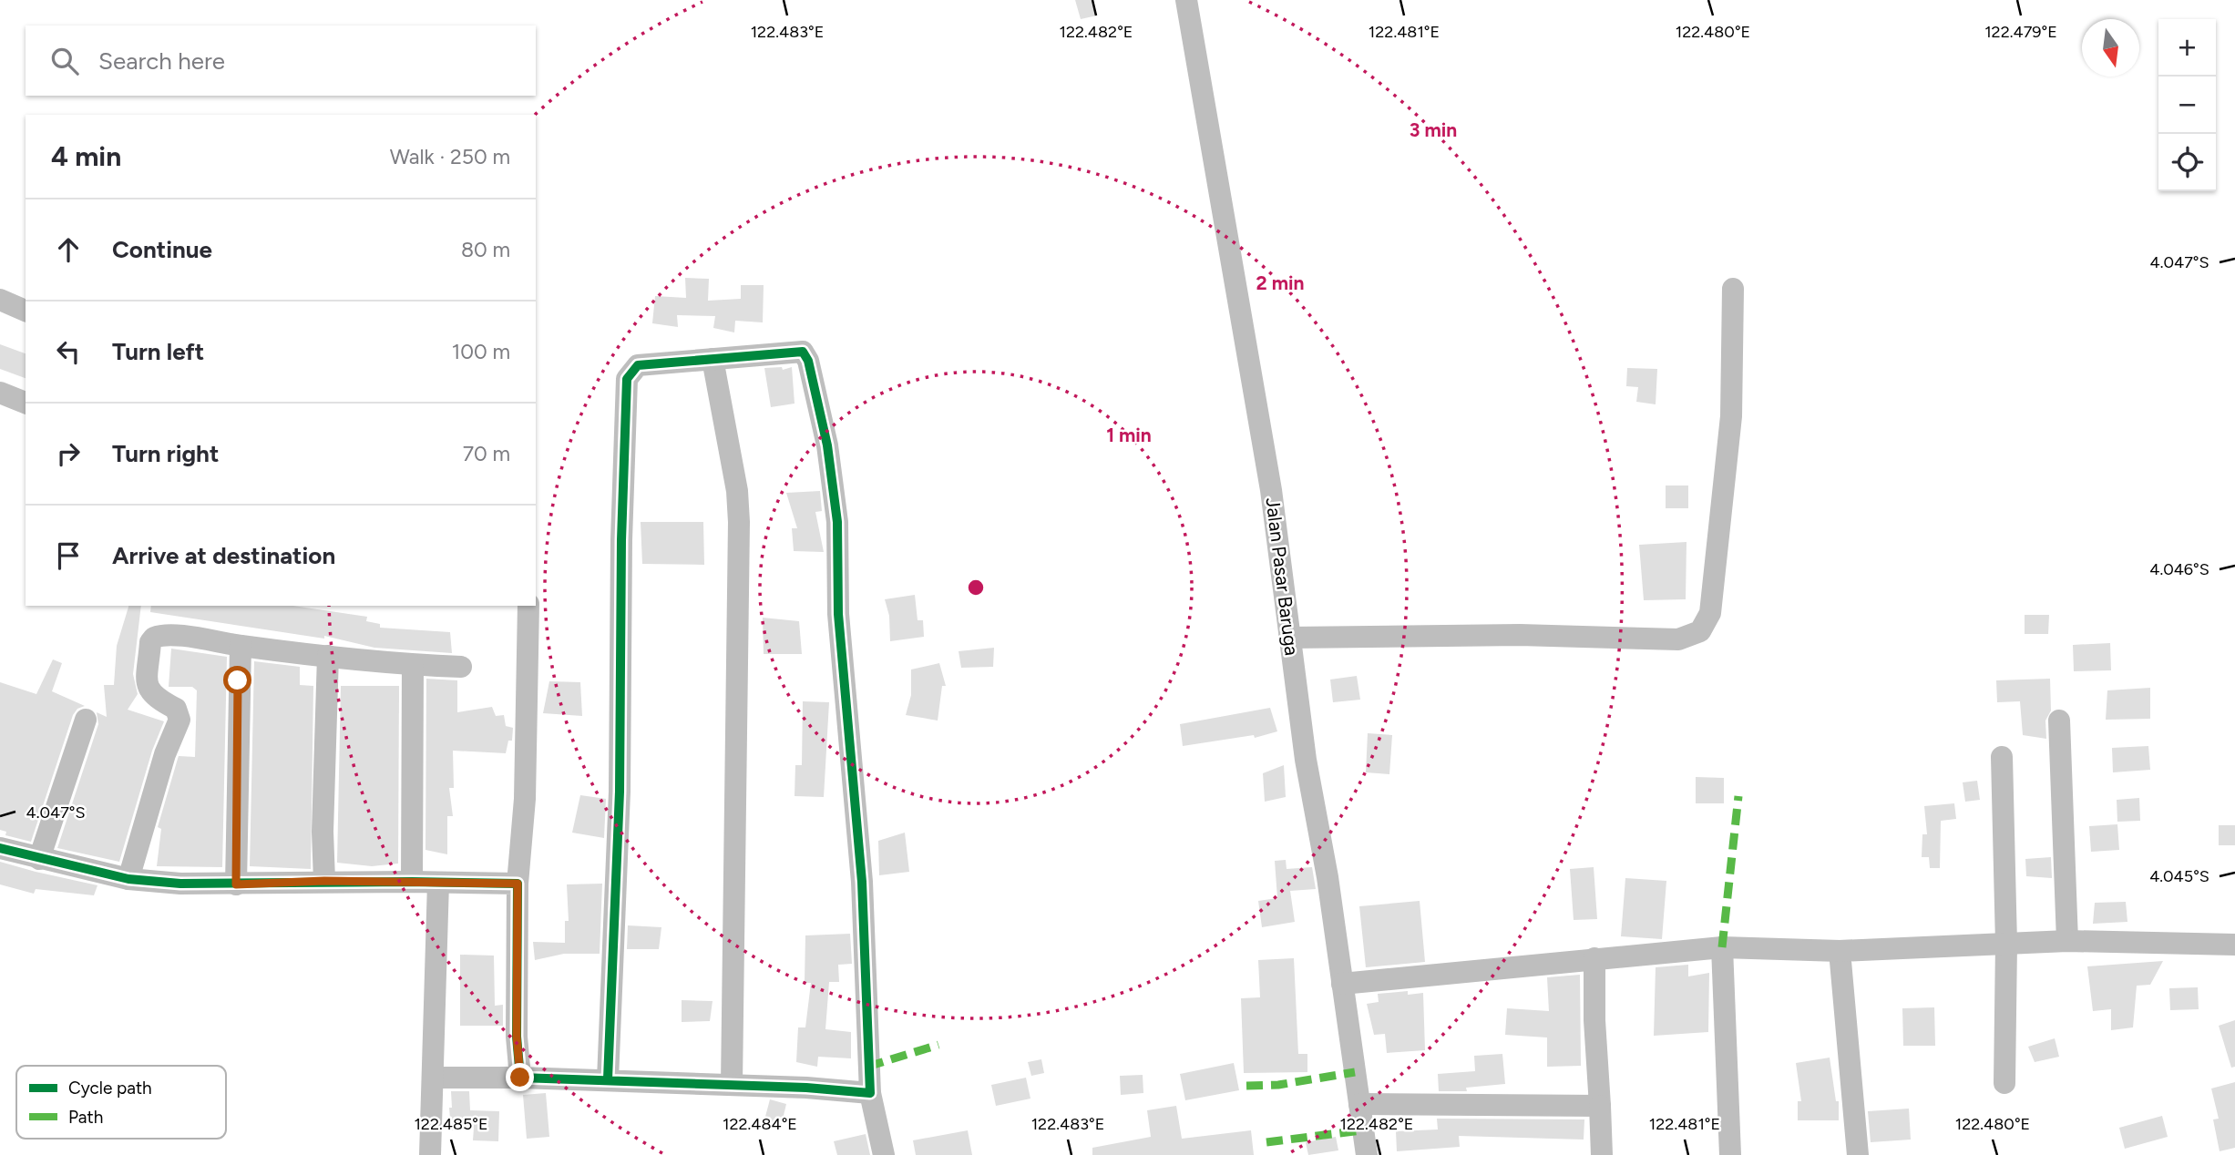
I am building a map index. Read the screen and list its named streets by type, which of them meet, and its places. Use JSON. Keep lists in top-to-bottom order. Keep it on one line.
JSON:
{"streets":{"street":["Jalan Pasar Baruga"]},"legend":["Cycle path","Path"],"north":"bottom","page":{"map_buttons":["+","−"],"search":"Search here","heading":["4 min","Walk · 250 m"],"list":[["Continue","80 m"],["Turn left","100 m"],["Turn right","70 m"],"Arrive at destination"]},"coordinates":["122.483°E","122.482°E","122.481°E","122.480°E","122.479°E","4.047°S","4.046°S","4.045°S","122.485°E","122.484°E"],"rings":["3 min","2 min","1 min"]}
